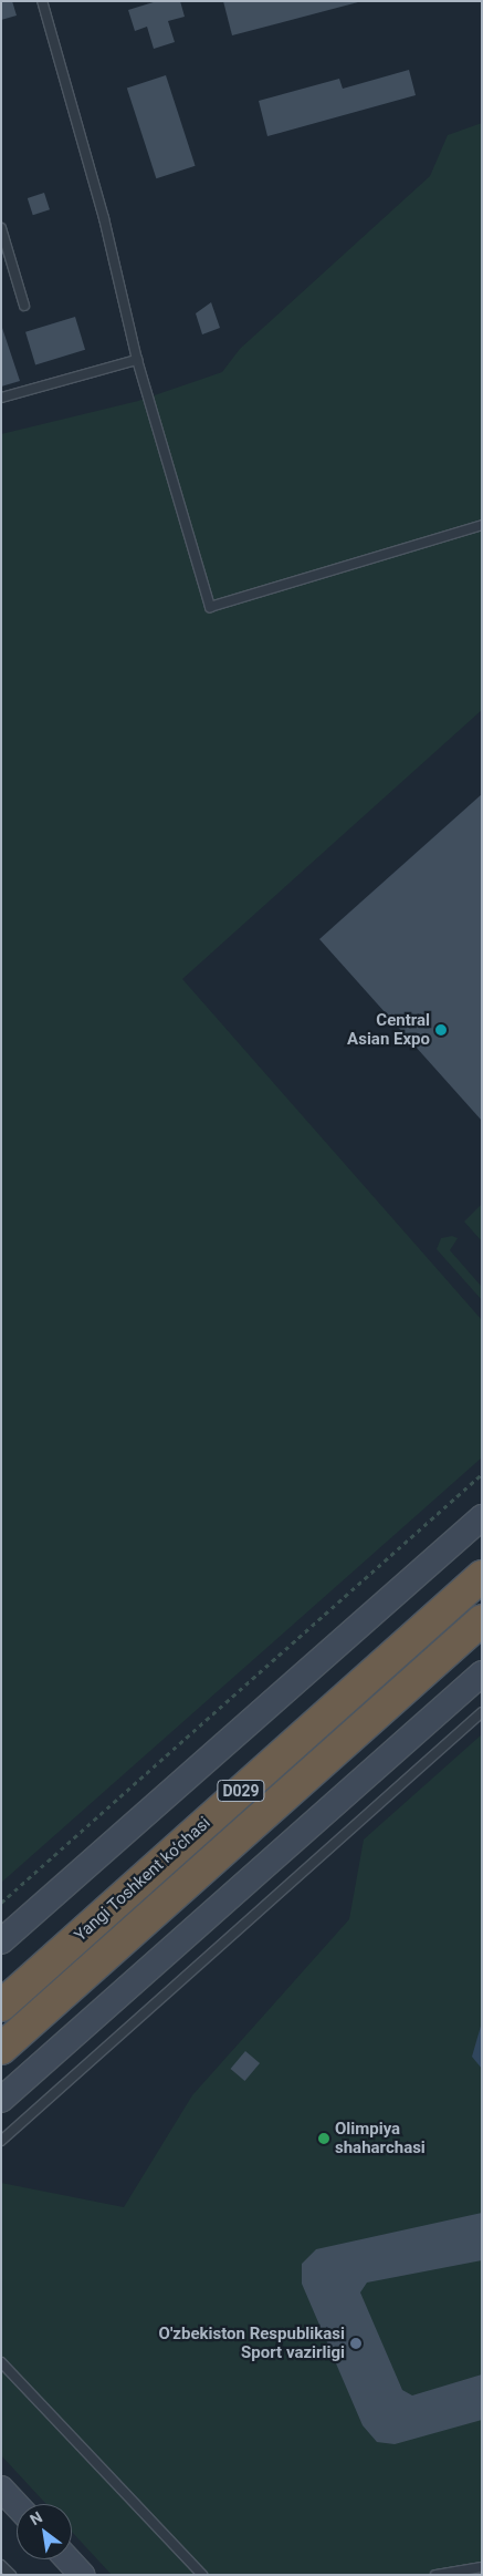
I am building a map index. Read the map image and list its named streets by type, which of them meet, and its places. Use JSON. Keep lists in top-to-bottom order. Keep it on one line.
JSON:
{"streets":{"highway":["D029","Yangi Toshkent ko‘chasi"]},"places":["Central Asian Expo","Olimpiya shaharchasi","O'zbekiston Respublikasi Sport vazirligi"],"north":"top left"}
